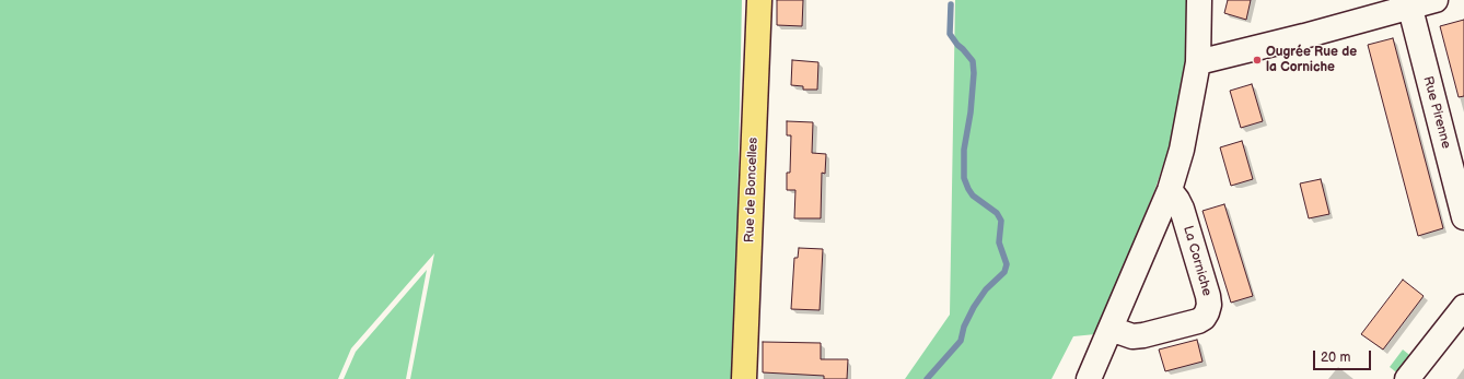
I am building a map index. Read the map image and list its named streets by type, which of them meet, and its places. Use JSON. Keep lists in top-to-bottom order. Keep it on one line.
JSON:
{"streets":{"main road":["Rue de Boncelles"],"street":["Rue Pirenne","La Corniche"]},"places":["Ougrée Rue de la Corniche"],"scale_bar":"20 m"}
